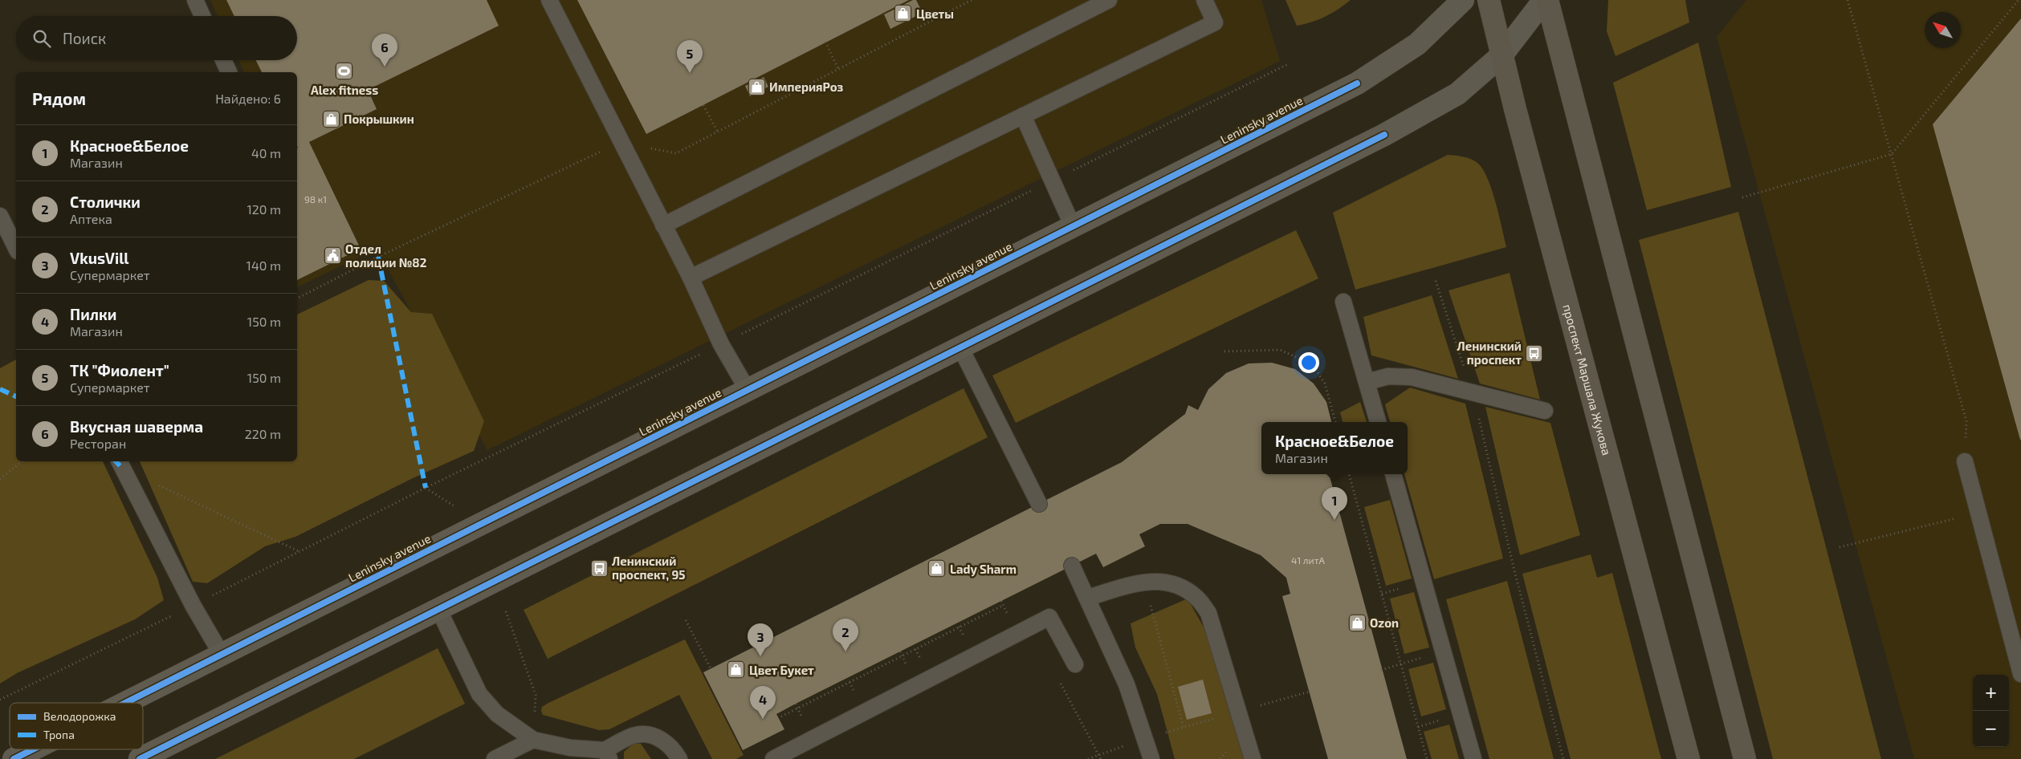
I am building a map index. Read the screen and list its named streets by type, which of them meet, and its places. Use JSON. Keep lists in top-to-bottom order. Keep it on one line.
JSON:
{"streets":{"main road":["Leninsky avenue","проспект Маршала Жукова"]},"places":{"shop":["Цветы","ИмперияРоз","Покрышкин","Lady Sharm","Ozon","Цвет Букет"],"sports":["Alex fitness"],"public building":["Отдел полиции №82"],"bus stop":["Ленинский проспект","Ленинский проспект, 95"]},"house_numbers":["98 к1","41 литА"],"legend":["Велодорожка","Тропа"],"north":"top left","page":{"search":"Поиск","pins":["6","5","1","2","3","4"],"heading":["Рядом","Найдено: 6"],"list":[{"mark":"1","name":"Красное&Белое","note":"Магазин","value":"40 m"},{"mark":"2","name":"Столички","note":"Аптека","value":"120 m"},{"mark":"3","name":"VkusVill","note":"Супермаркет","value":"140 m"},{"mark":"4","name":"Пилки","note":"Магазин","value":"150 m"},{"mark":"5","name":"ТК \"Фиолент\"","note":"Супермаркет","value":"150 m"},{"mark":"6","name":"Вкусная шаверма","note":"Ресторан","value":"220 m"}],"popup":["Красное&Белое","Магазин"],"map_buttons":["+","−"]}}
